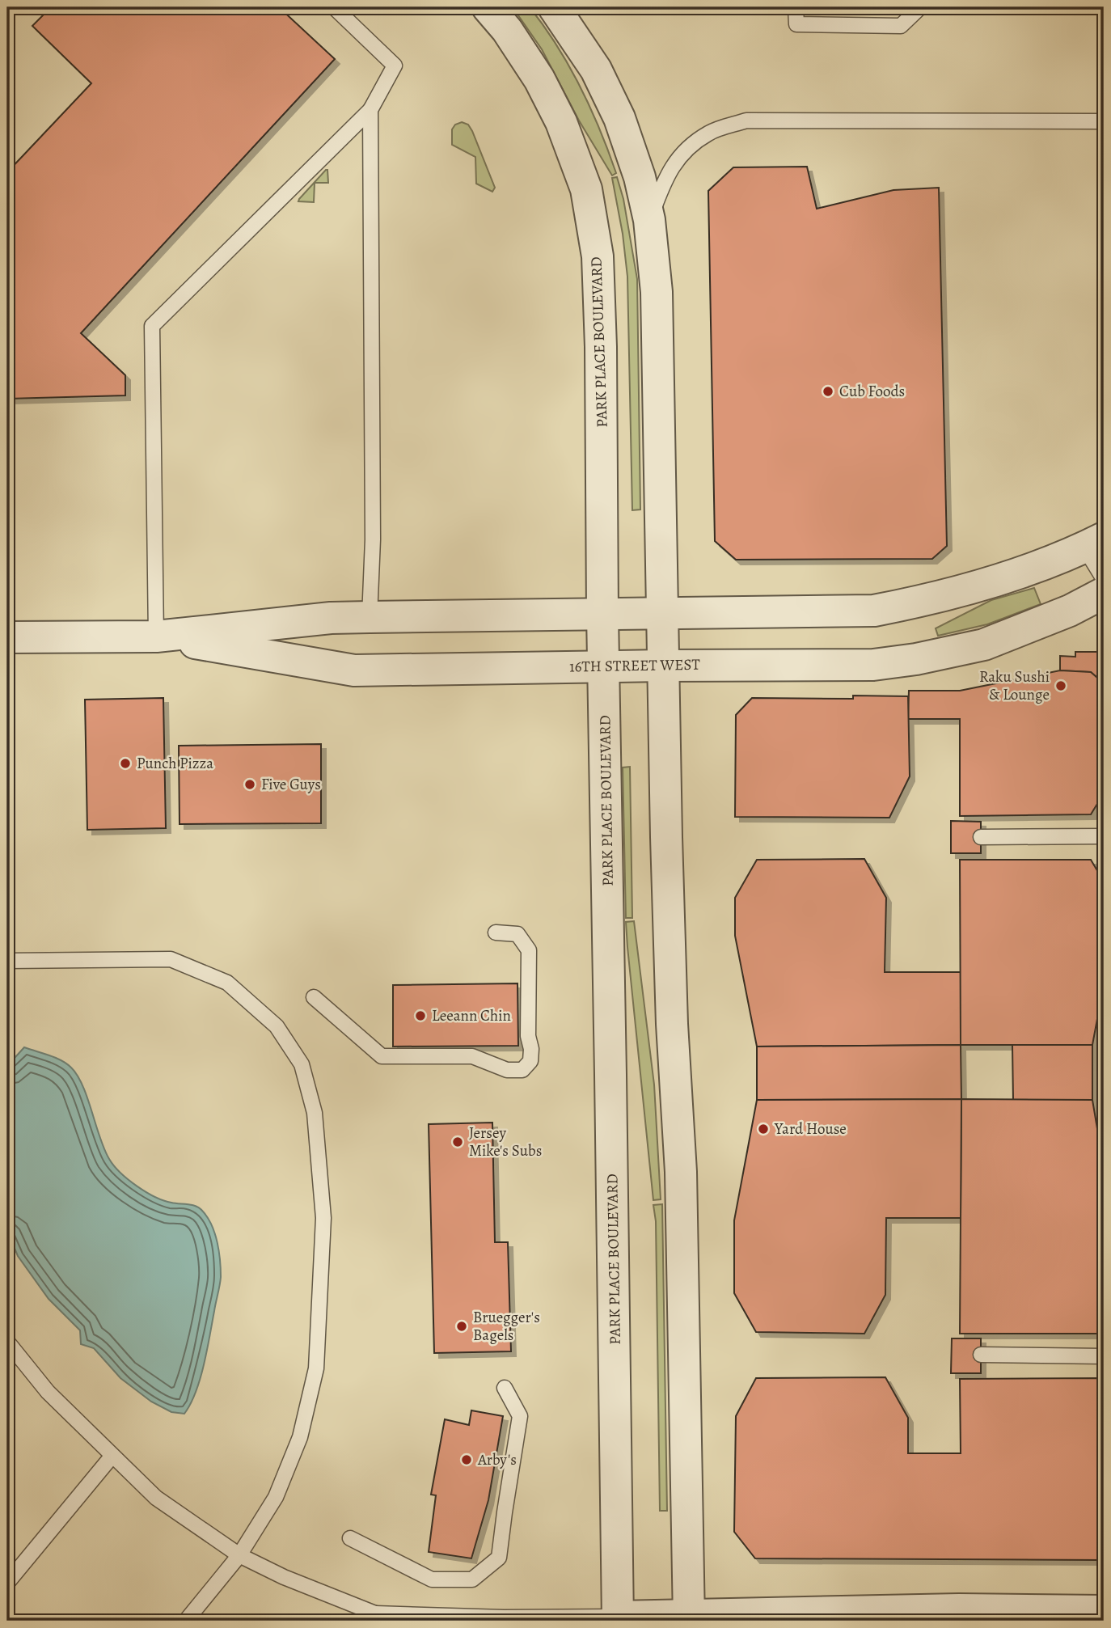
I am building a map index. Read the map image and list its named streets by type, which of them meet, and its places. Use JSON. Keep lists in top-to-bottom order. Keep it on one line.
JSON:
{"streets":{"street":["PARK PLACE BOULEVARD","16TH STREET WEST"]},"crossings":[["PARK PLACE BOULEVARD","16TH STREET WEST"]],"places":["Cub Foods","Raku Sushi & Lounge","Punch Pizza","Five Guys","Leeann Chin","Yard House","Jersey Mike's Subs","Bruegger's Bagels","Arby's"]}
